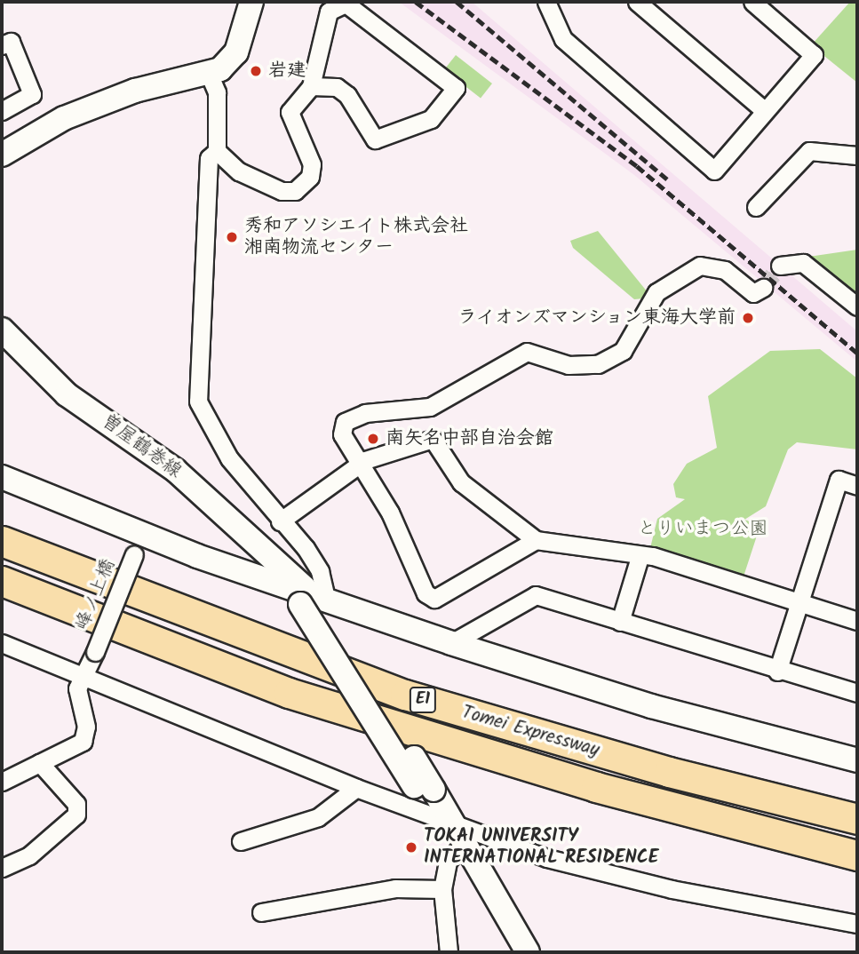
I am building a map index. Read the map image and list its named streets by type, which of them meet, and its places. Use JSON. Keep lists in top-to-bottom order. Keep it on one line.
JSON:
{"streets":{"highway":["E1","Tomei Expressway"],"street":["曽屋鶴巻線","峰ノ上橋"]},"parks":["とりいまつ公園"],"places":["岩建","秀和アソシエイト株式会社 湘南物流センター","ライオンズマンション東海大学前","南矢名中部自治会館","TOKAI UNIVERSITY INTERNATIONAL RESIDENCE"]}
